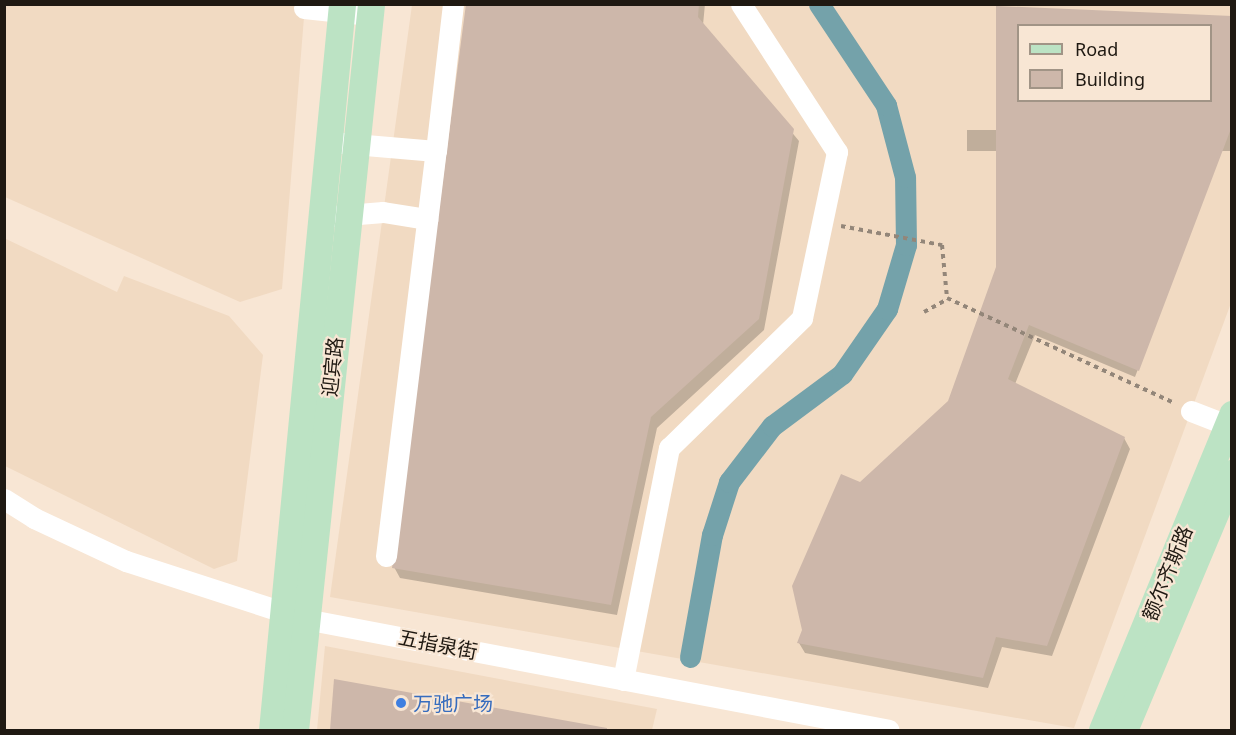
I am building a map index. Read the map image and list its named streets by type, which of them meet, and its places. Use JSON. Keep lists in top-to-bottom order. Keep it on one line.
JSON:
{"streets":{"main road":["迎宾路","额尔齐斯路"],"street":["五指泉街"]},"crossings":[["迎宾路","五指泉街"]],"places":["万驰广场"],"legend":["Road","Building"]}
